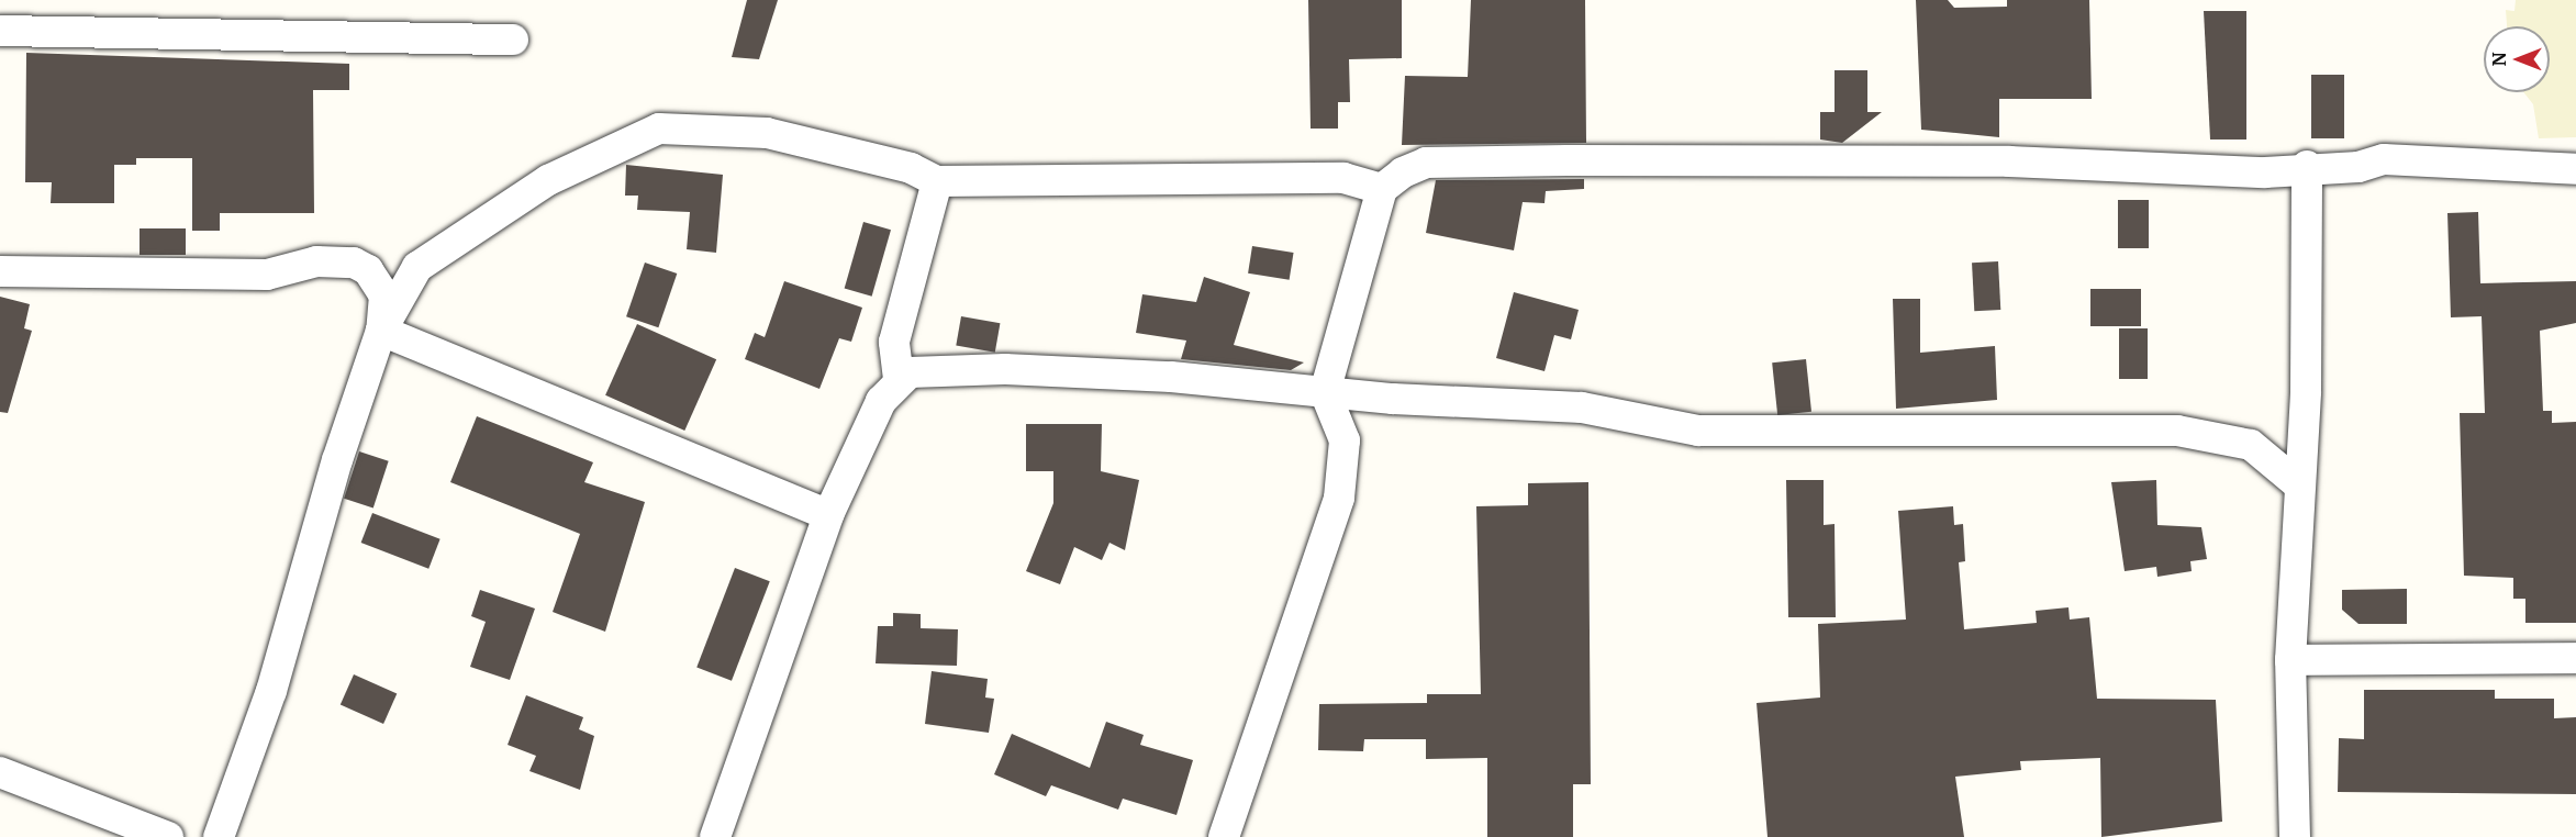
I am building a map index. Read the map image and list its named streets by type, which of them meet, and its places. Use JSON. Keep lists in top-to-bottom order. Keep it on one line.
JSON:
{"north":"left"}
